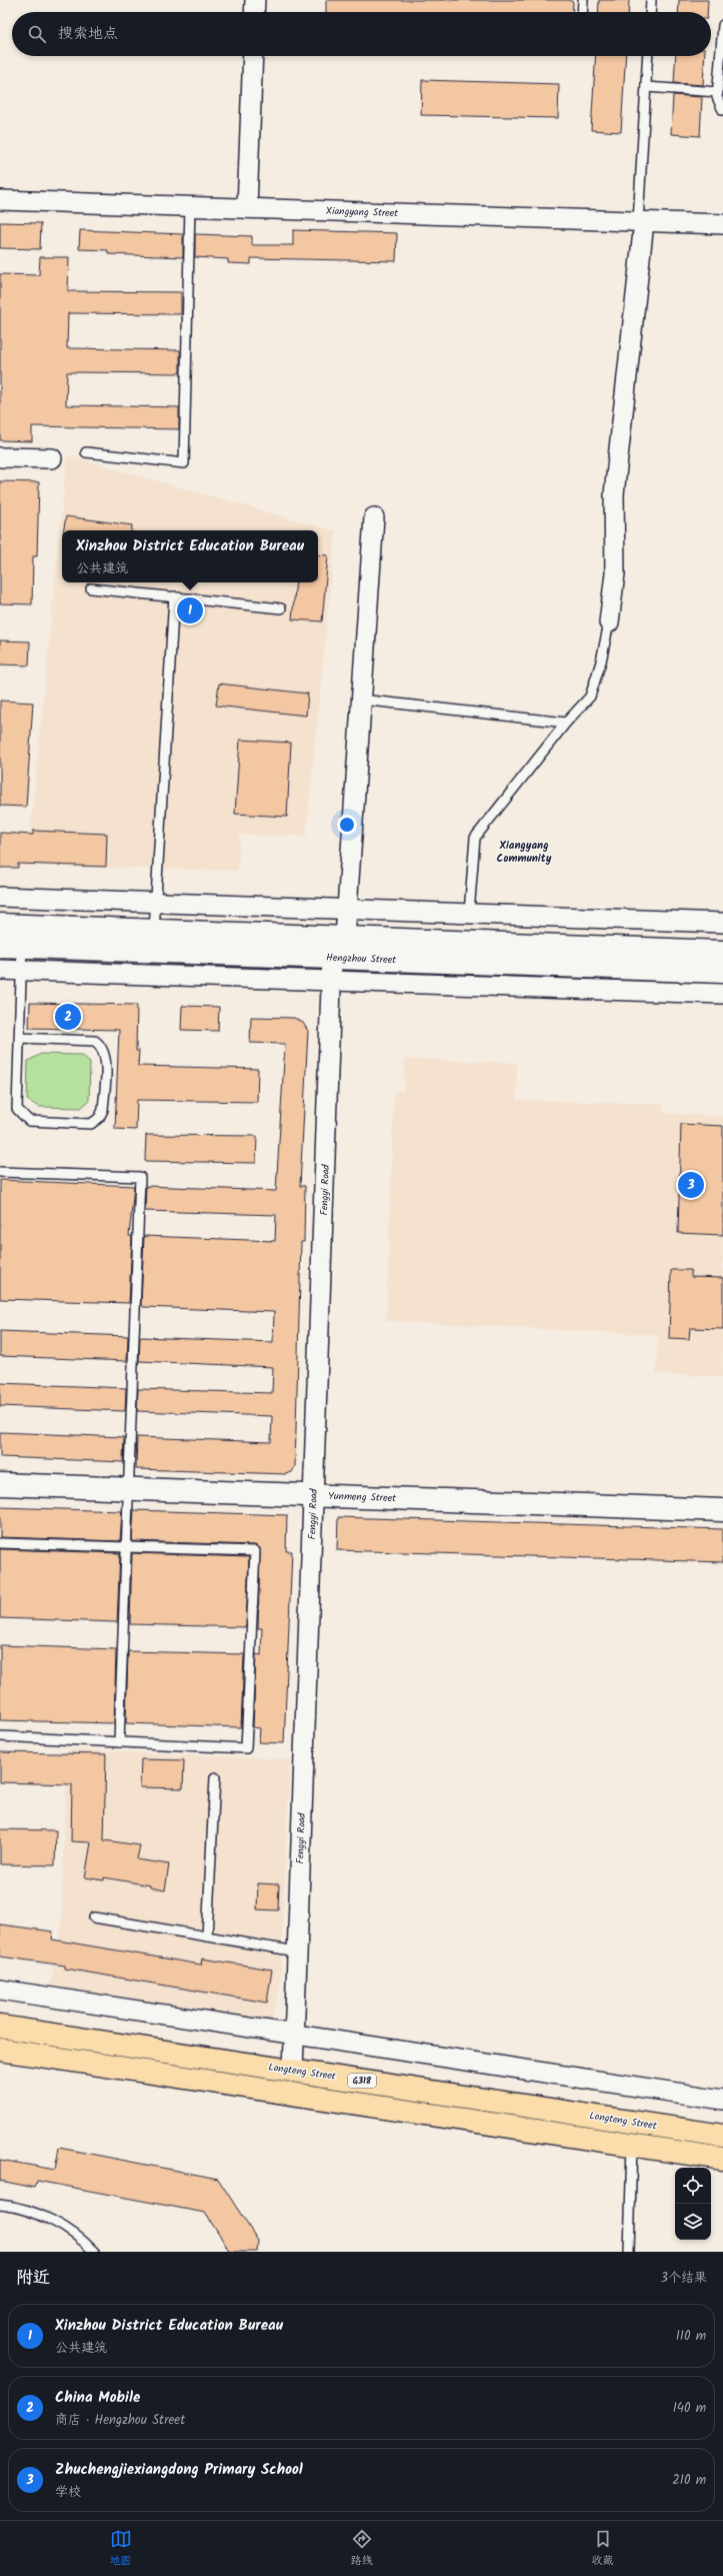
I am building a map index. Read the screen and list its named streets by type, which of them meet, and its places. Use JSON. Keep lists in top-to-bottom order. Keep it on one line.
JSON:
{"streets":{"highway":["Longteng Street","G318"],"main road":["Hengzhou Street","Yunmeng Street"],"street":["Xiangyang Street","Fengyi Road"]},"crossings":[["Hengzhou Street","Fengyi Road"],["Fengyi Road","Yunmeng Street"],["Fengyi Road","Longteng Street"]],"districts":["Xiangyang Community"],"page":{"search":"搜索地点","popup":["Xinzhou District Education Bureau","公共建筑"],"pins":["1","2","3"],"heading":["附近","3个结果"],"list":[{"mark":"1","name":"Xinzhou District Education Bureau","note":"公共建筑","value":"110 m"},{"mark":"2","name":"China Mobile","note":"商店 · Hengzhou Street","value":"140 m"},{"mark":"3","name":"Zhuchengjiexiangdong Primary School","note":"学校","value":"210 m"}],"nav":["地图","路线","收藏"]}}
